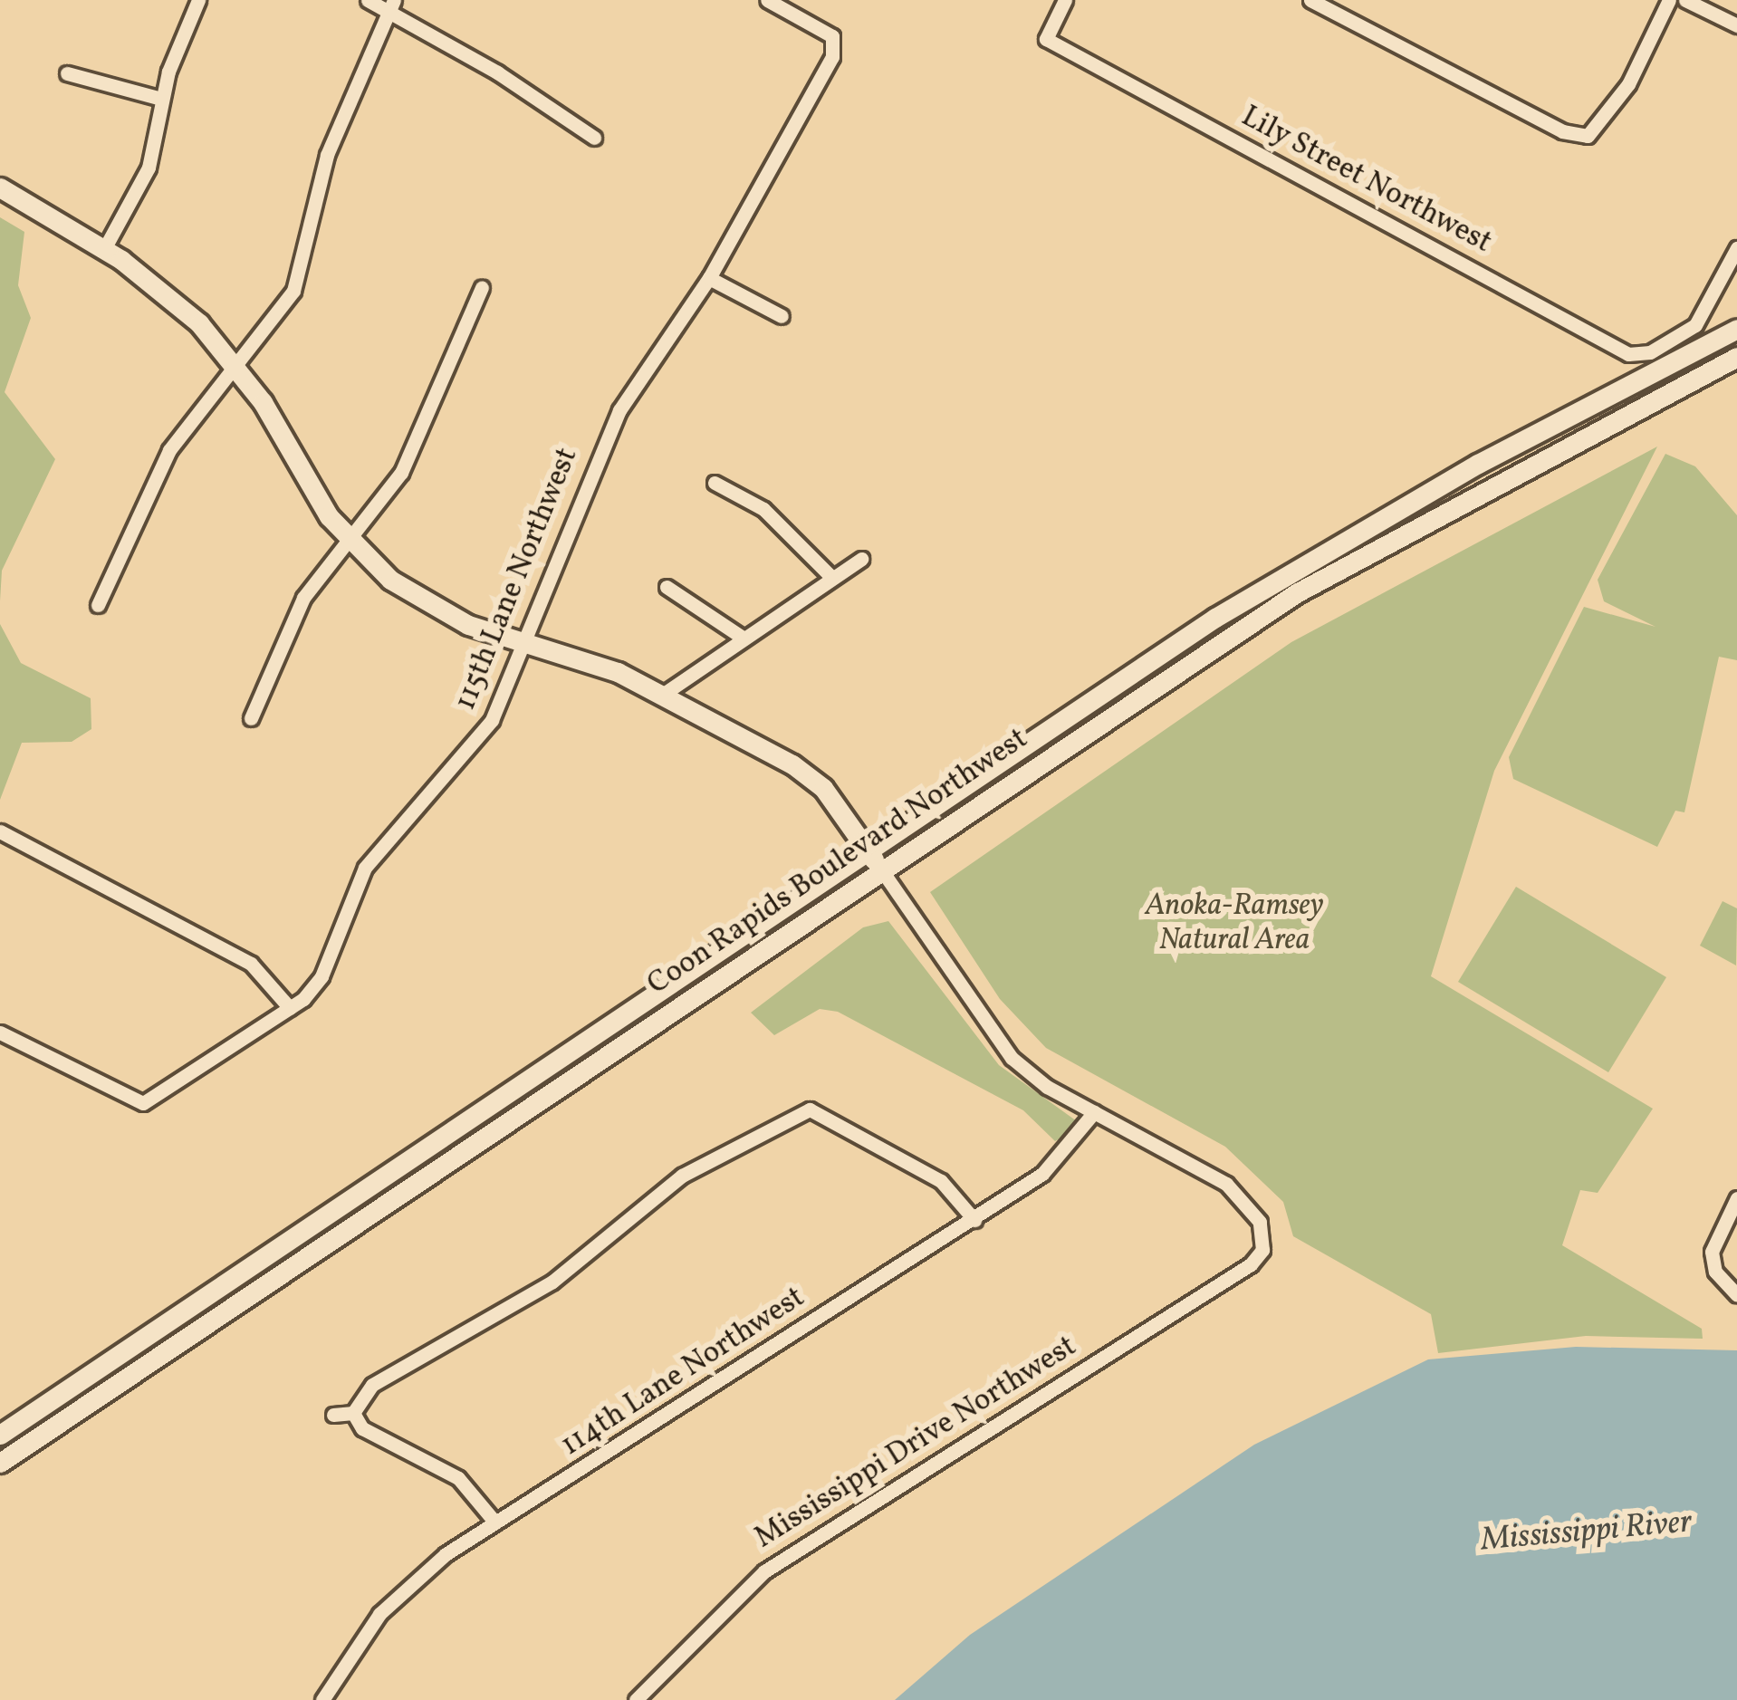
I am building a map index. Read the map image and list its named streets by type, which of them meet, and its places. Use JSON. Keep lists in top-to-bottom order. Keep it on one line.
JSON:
{"streets":{"main road":["Coon Rapids Boulevard Northwest"],"street":["Lily Street Northwest","115th Lane Northwest","114th Lane Northwest","Mississippi Drive Northwest"]},"crossings":[["114th Lane Northwest","Mississippi Drive Northwest"]],"water":["Mississippi River"],"parks":["Anoka-Ramsey Natural Area"]}
